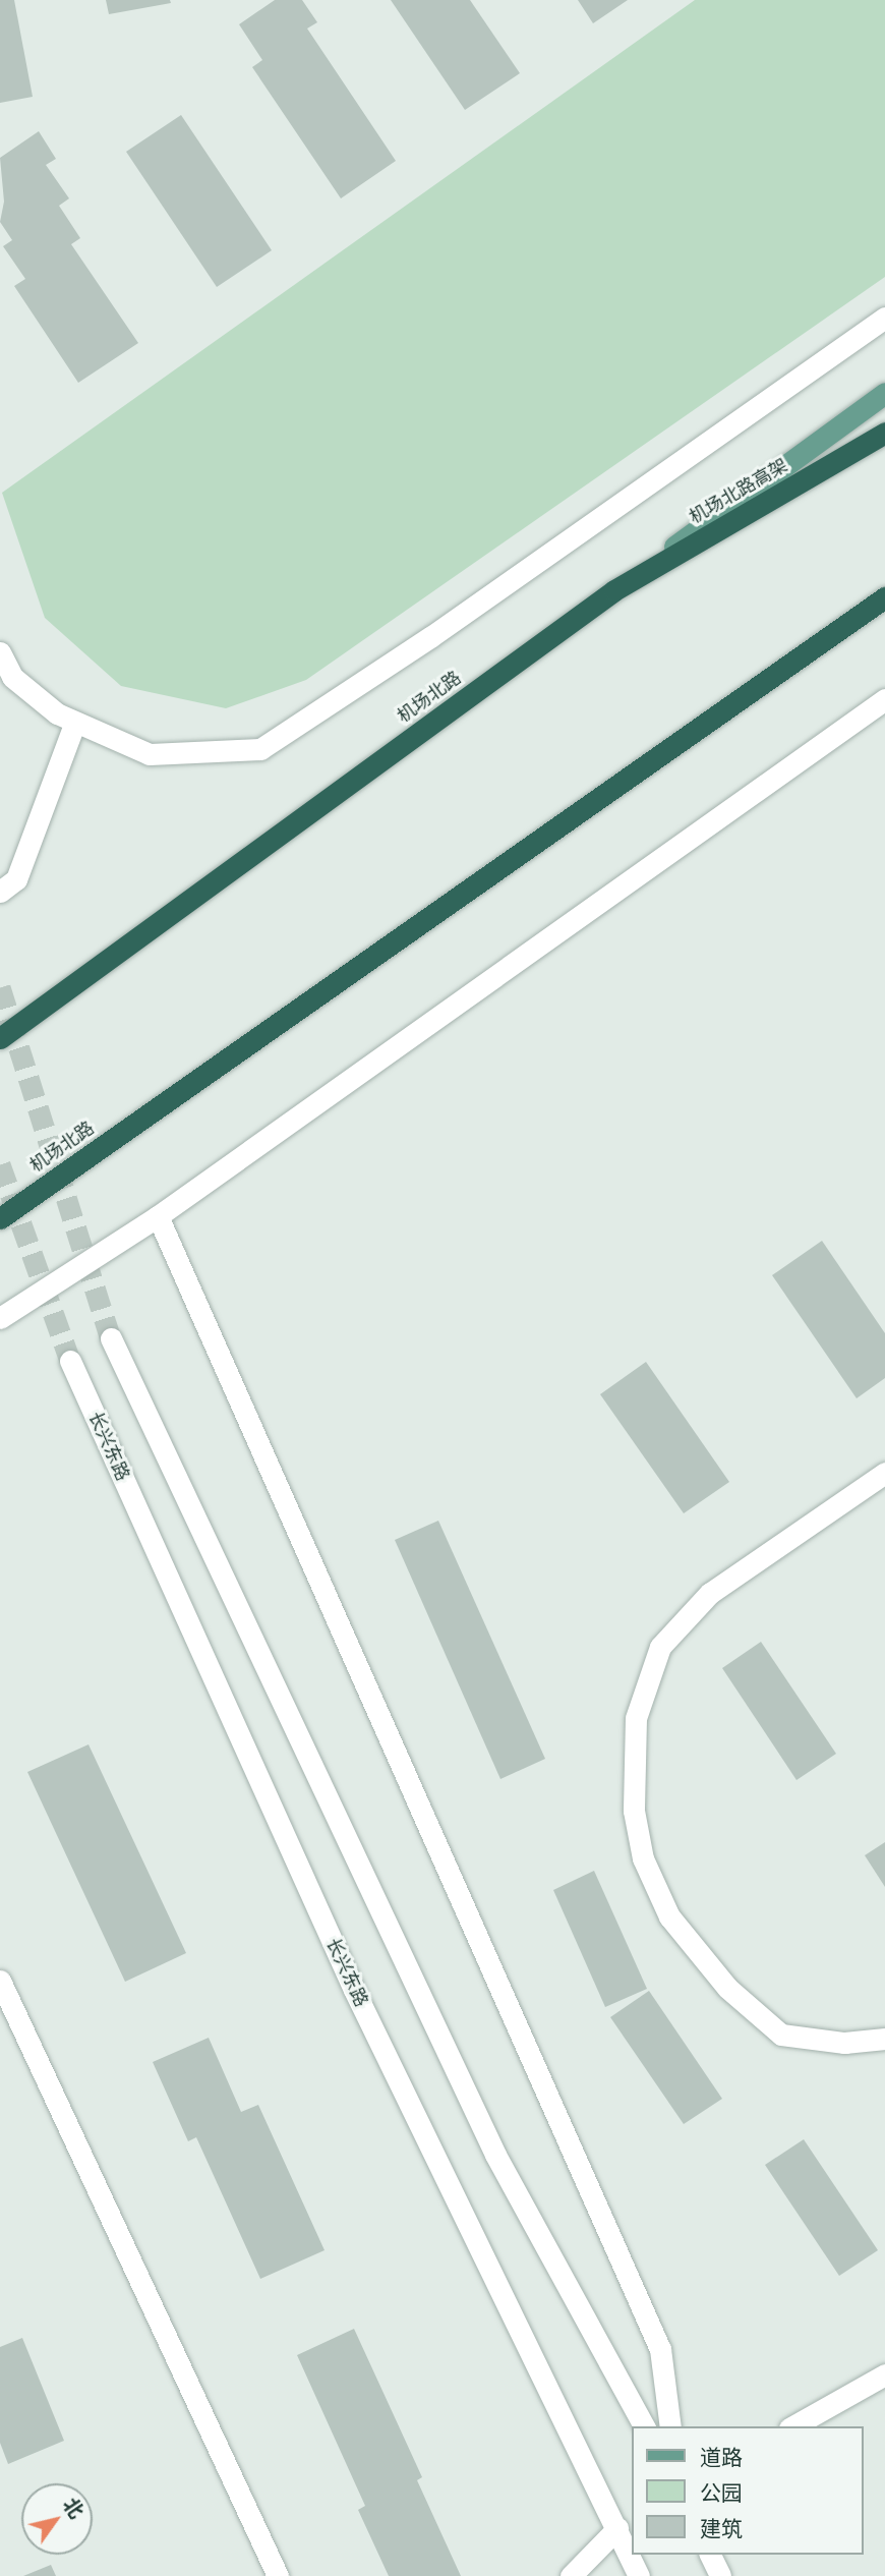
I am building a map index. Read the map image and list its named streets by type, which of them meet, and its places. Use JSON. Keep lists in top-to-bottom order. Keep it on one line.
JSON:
{"streets":{"highway":["机场北路高架","机场北路"],"main road":["长兴东路"]},"crossings":[["机场北路高架","机场北路"]],"legend":["道路","公园","建筑"],"north":"top right"}
